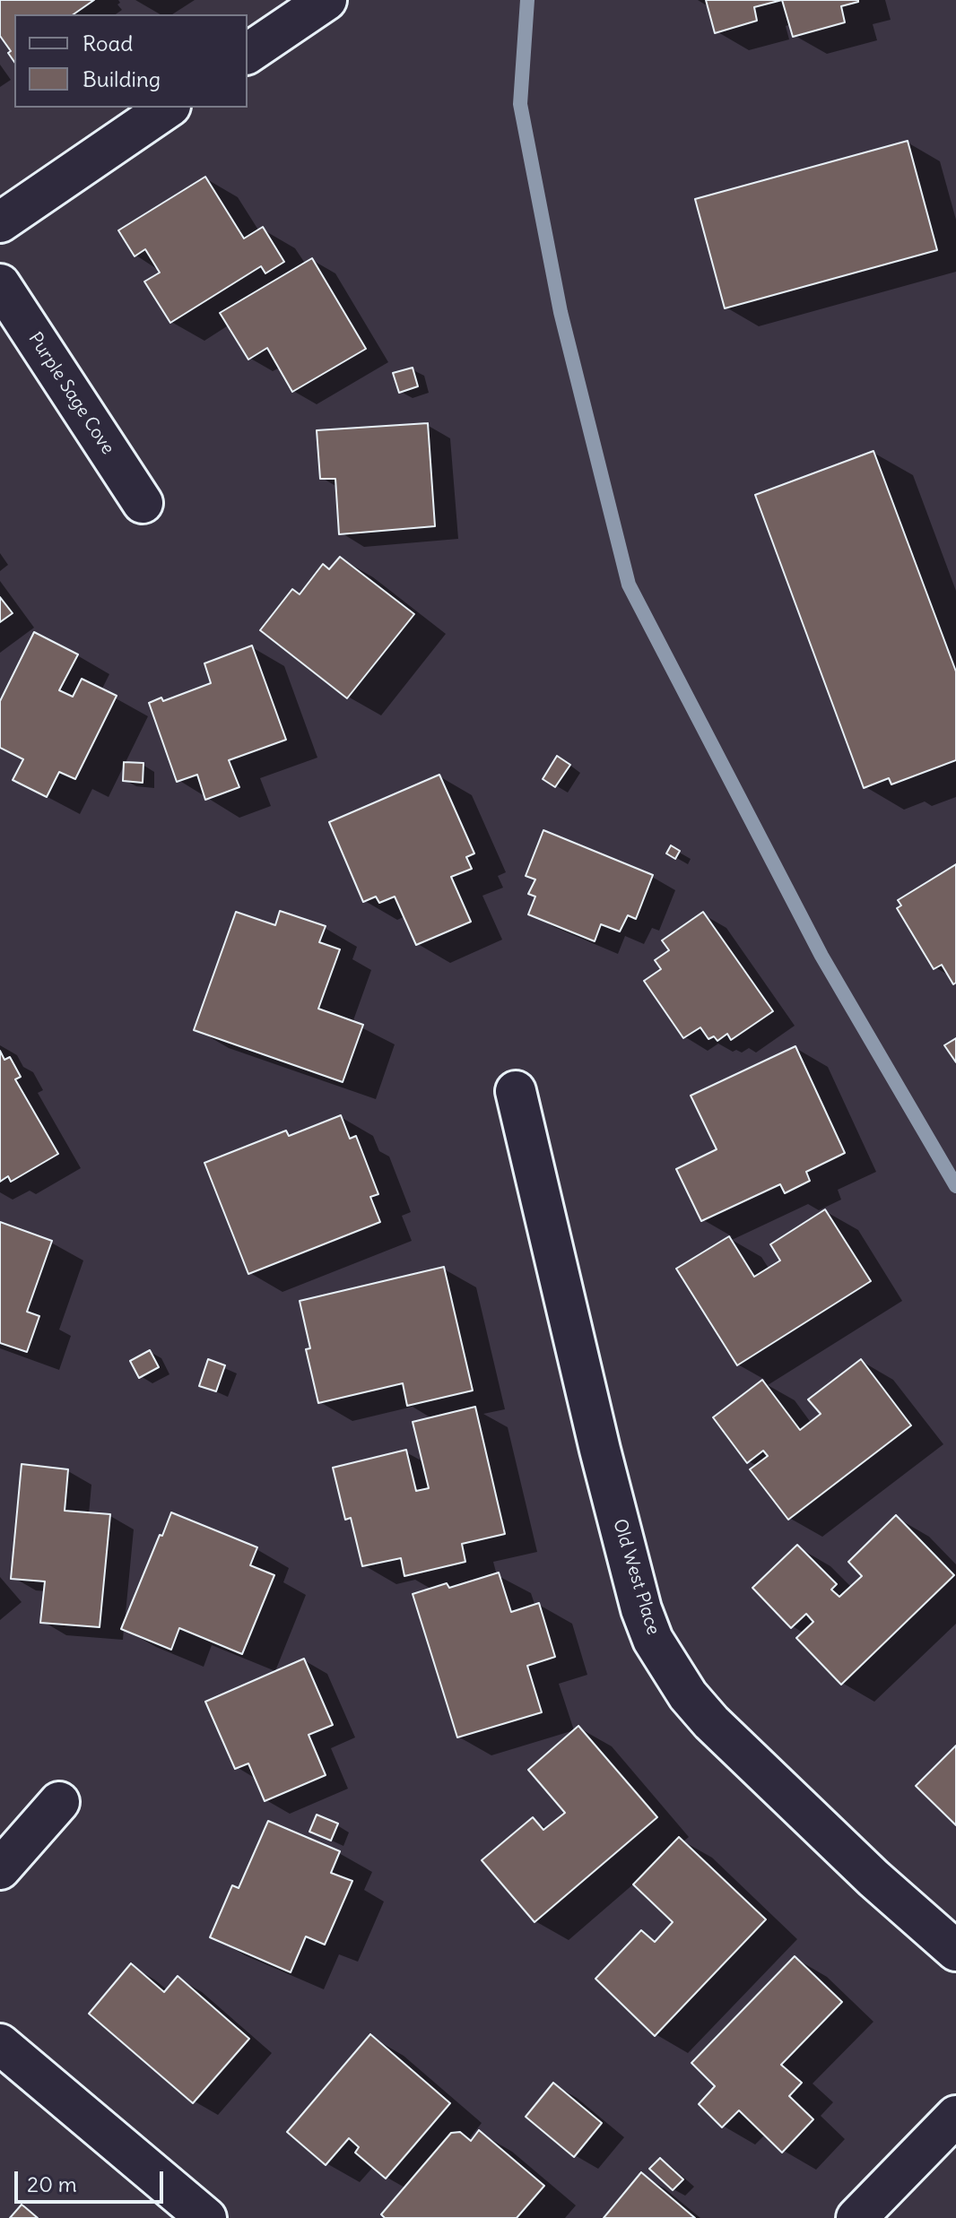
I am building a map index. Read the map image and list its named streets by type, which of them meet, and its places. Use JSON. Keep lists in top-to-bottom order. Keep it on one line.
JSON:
{"streets":{"street":["Purple Sage Cove","Old West Place"]},"legend":["Road","Building"],"scale_bar":"20 m"}
